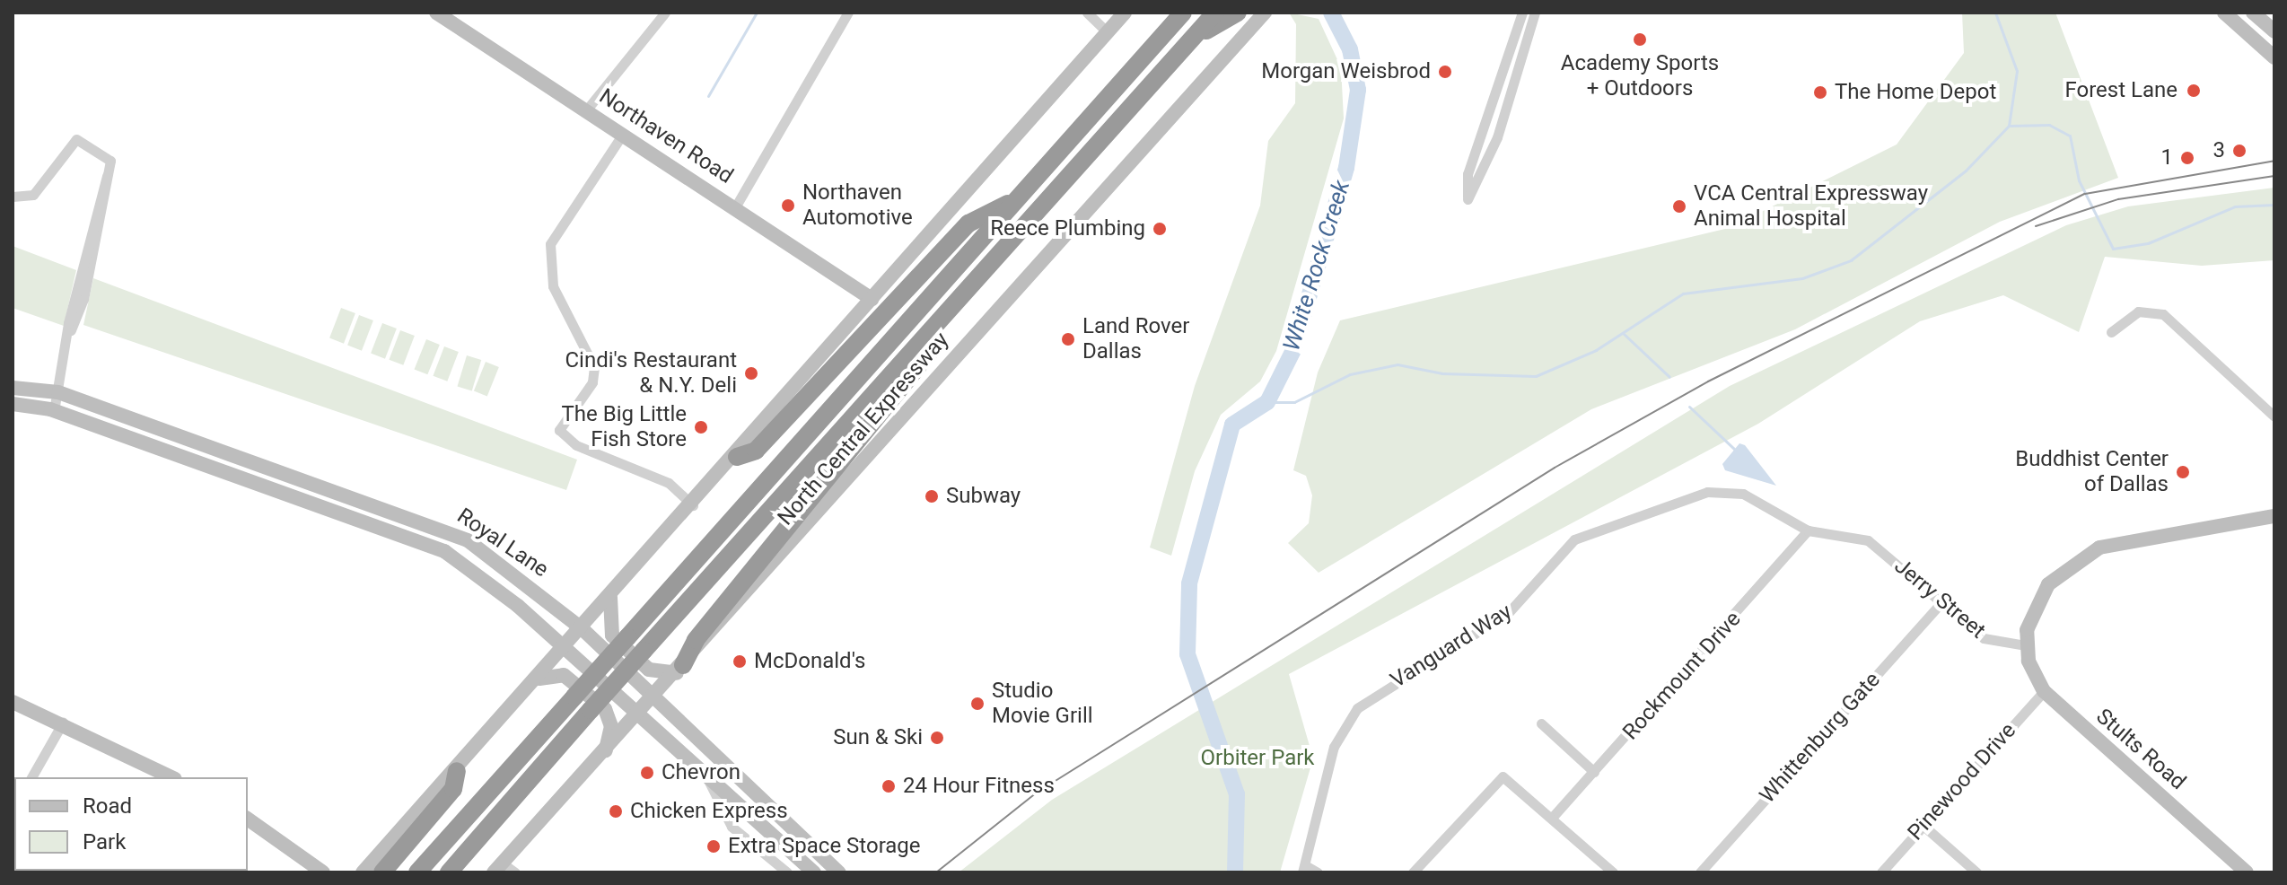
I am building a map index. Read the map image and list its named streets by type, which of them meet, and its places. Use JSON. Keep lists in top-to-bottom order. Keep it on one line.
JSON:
{"streets":{"highway":["North Central Expressway"],"main road":["Northaven Road","Royal Lane","Stults Road"],"street":["Jerry Street","Vanguard Way","Rockmount Drive","Whittenburg Gate","Pinewood Drive"]},"crossings":[["North Central Expressway","Royal Lane"],["Jerry Street","Vanguard Way"],["Jerry Street","Whittenburg Gate"],["Jerry Street","Stults Road"],["Vanguard Way","Rockmount Drive"],["Stults Road","Pinewood Drive"]],"water":["White Rock Creek"],"parks":["Orbiter Park"],"places":["Academy Sports + Outdoors","Morgan Weisbrod","Forest Lane","The Home Depot","3","1","Northaven Automotive","VCA Central Expressway Animal Hospital","Reece Plumbing","Land Rover Dallas","Cindi's Restaurant & N.Y. Deli","The Big Little Fish Store","Buddhist Center of Dallas","Subway","McDonald's","Studio Movie Grill","Sun & Ski","Chevron","24 Hour Fitness","Chicken Express","Extra Space Storage"],"legend":["Road","Park"]}
